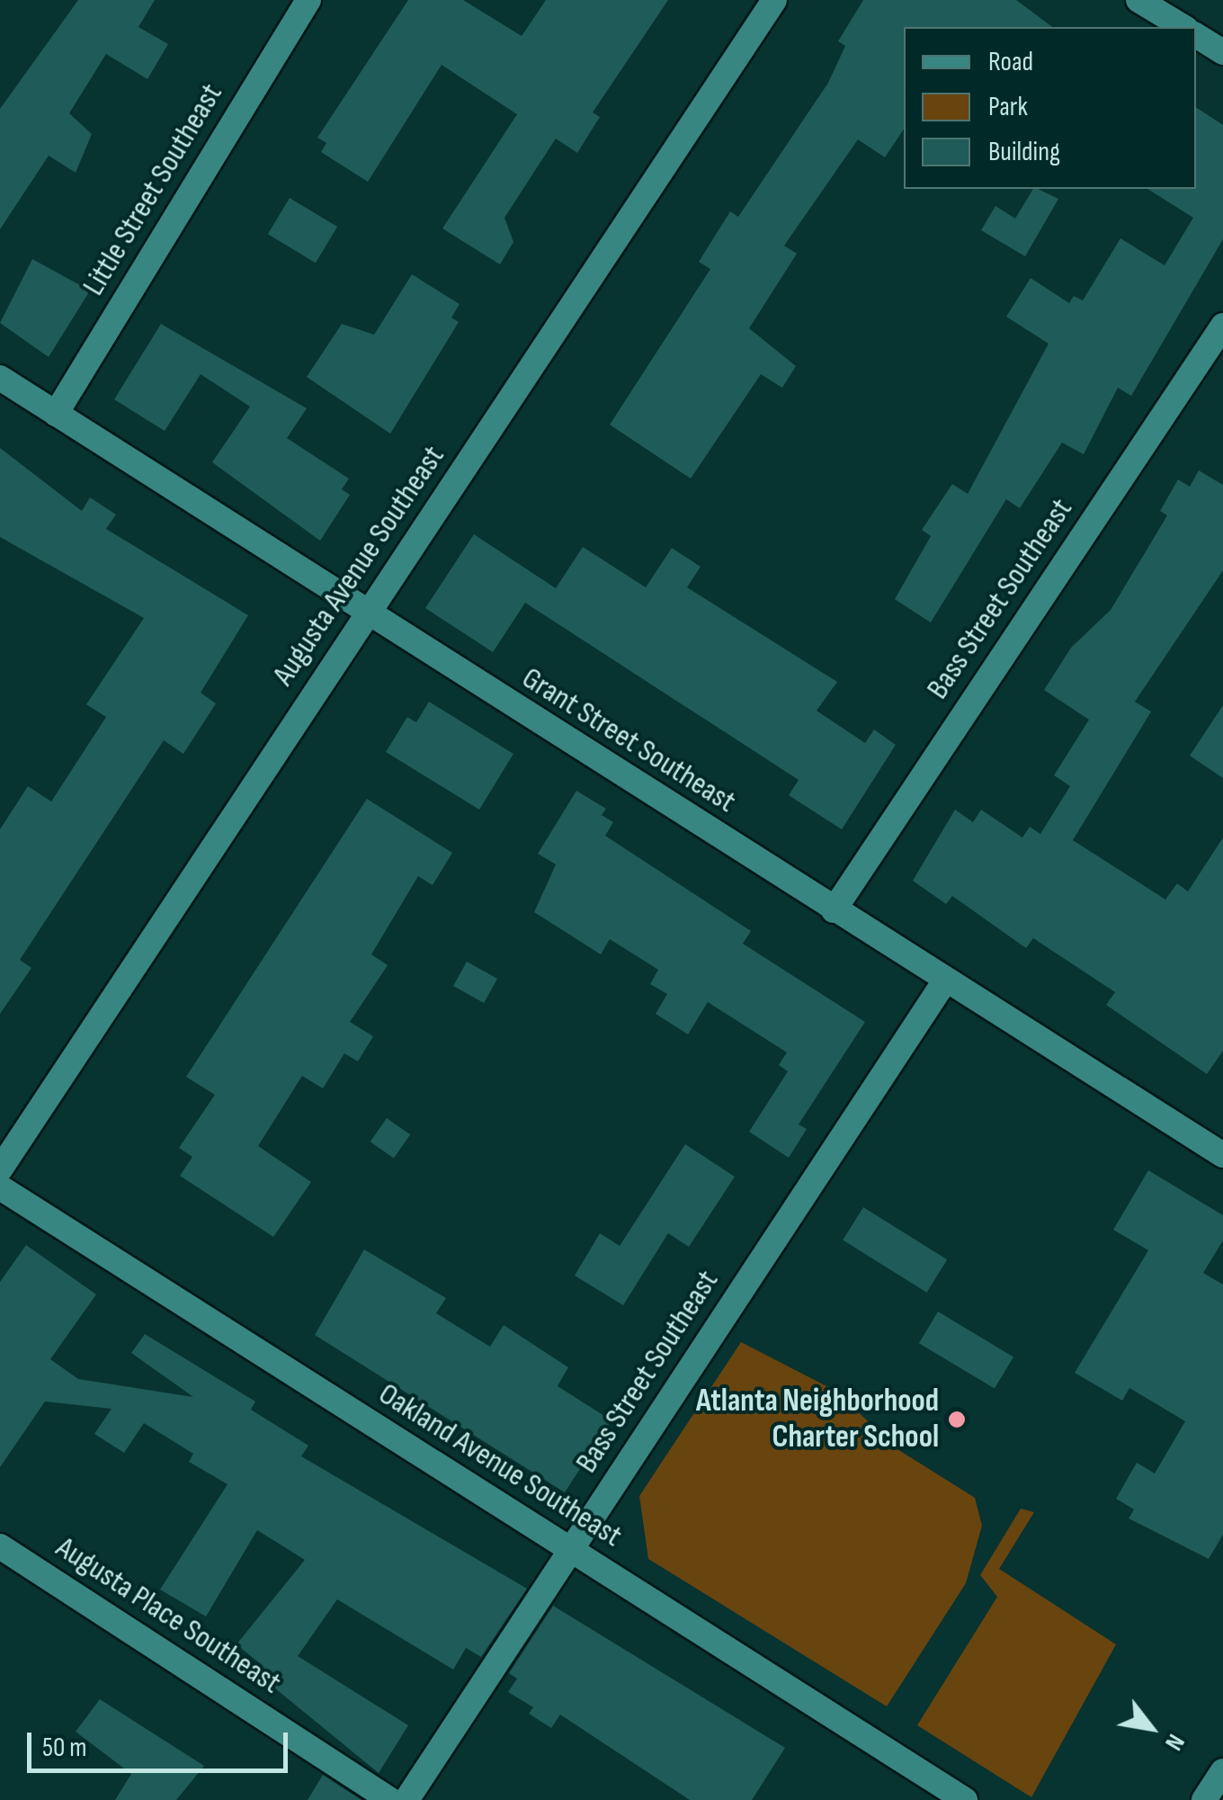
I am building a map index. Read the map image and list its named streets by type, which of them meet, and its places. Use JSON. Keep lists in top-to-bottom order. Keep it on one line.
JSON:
{"streets":{"street":["Little Street Southeast","Augusta Avenue Southeast","Bass Street Southeast","Grant Street Southeast","Oakland Avenue Southeast","Augusta Place Southeast"]},"crossings":[["Little Street Southeast","Grant Street Southeast"],["Augusta Avenue Southeast","Grant Street Southeast"],["Bass Street Southeast","Grant Street Southeast"],["Bass Street Southeast","Oakland Avenue Southeast"]],"places":["Atlanta Neighborhood Charter School"],"legend":["Road","Park","Building"],"scale_bar":"50 m","north":"bottom right"}
